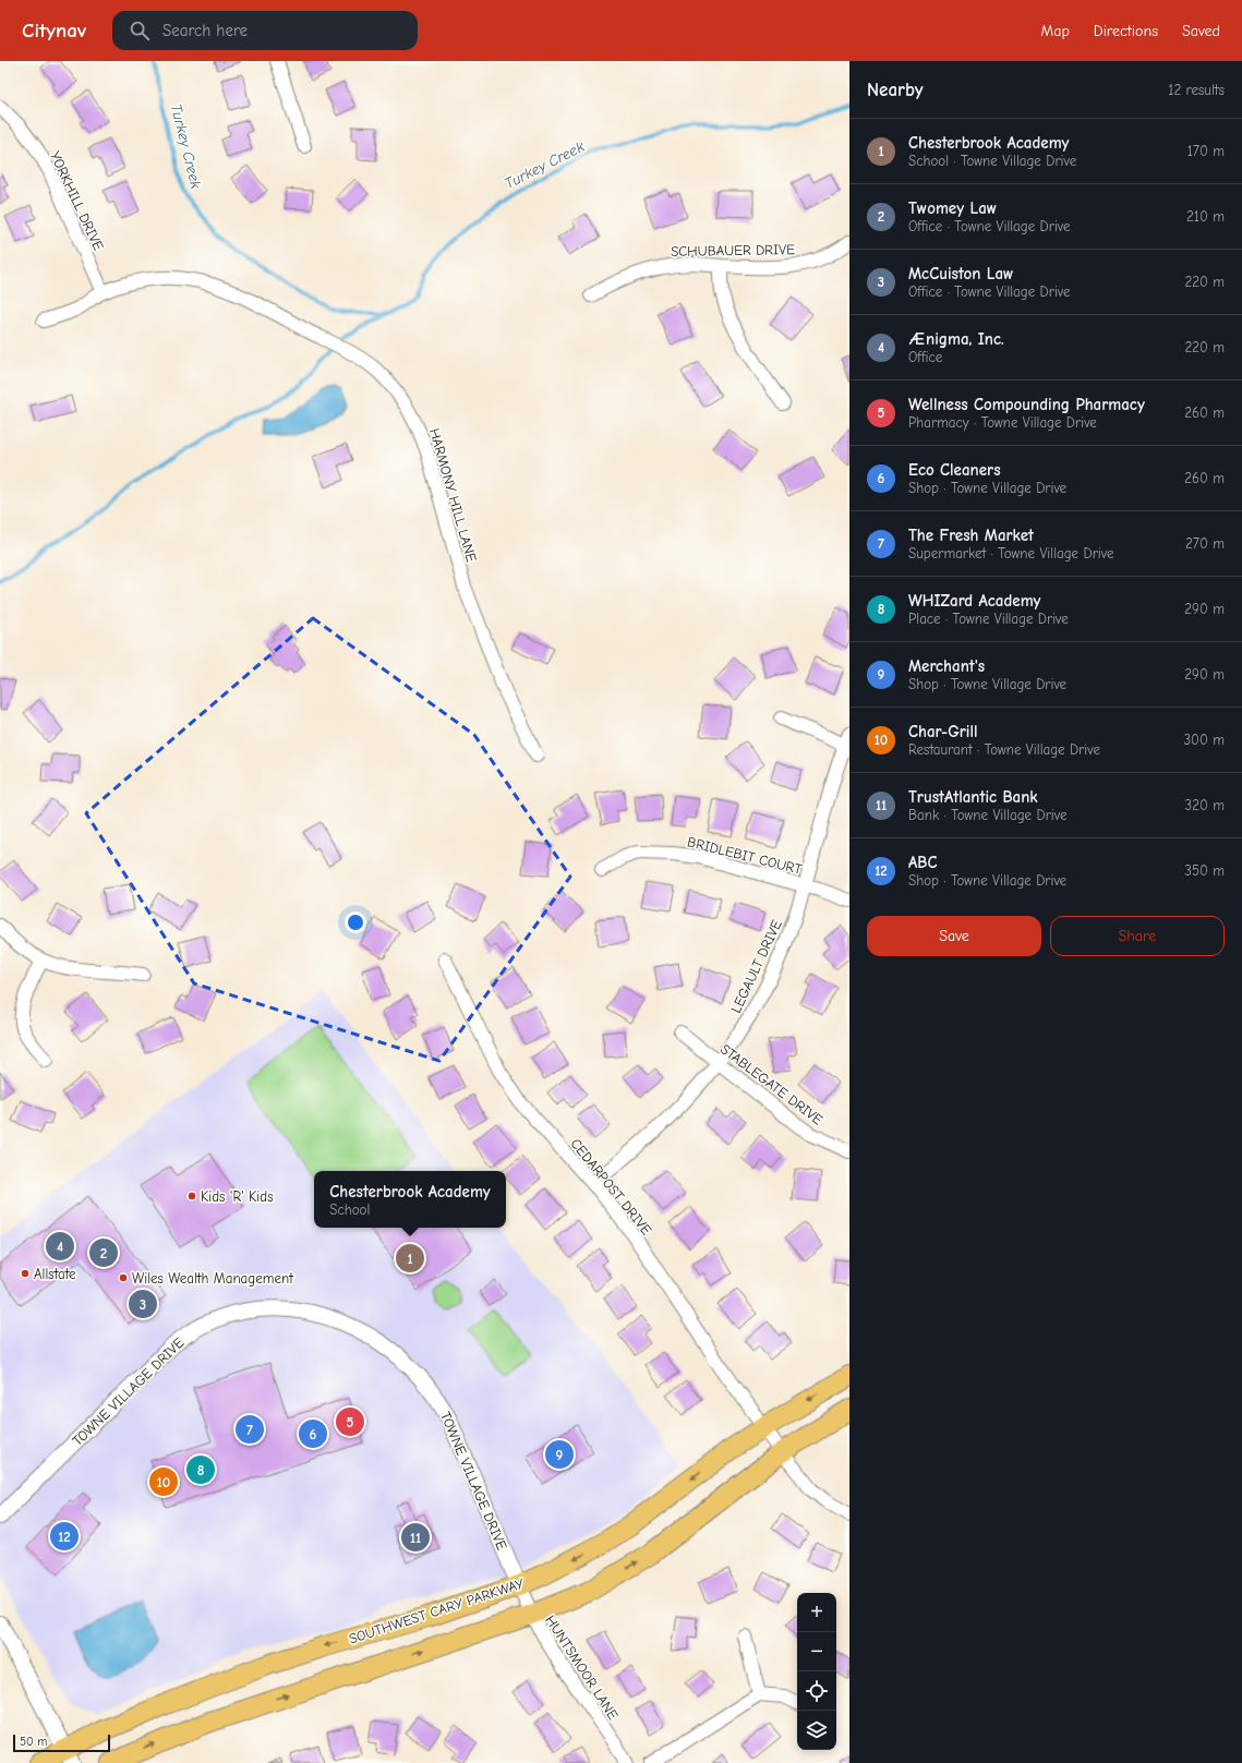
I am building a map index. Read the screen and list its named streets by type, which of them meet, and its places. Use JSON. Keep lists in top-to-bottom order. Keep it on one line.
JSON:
{"streets":{"main road":["SOUTHWEST CARY PARKWAY"],"street":["YORKHILL DRIVE","SCHUBAUER DRIVE","HARMONY HILL LANE","BRIDLEBIT COURT","LEGAULT DRIVE","STABLEGATE DRIVE","CEDARPOST DRIVE","TOWNE VILLAGE DRIVE","HUNTSMOOR LANE"]},"crossings":[["YORKHILL DRIVE","HARMONY HILL LANE"],["BRIDLEBIT COURT","LEGAULT DRIVE"],["LEGAULT DRIVE","STABLEGATE DRIVE"],["LEGAULT DRIVE","CEDARPOST DRIVE"],["CEDARPOST DRIVE","SOUTHWEST CARY PARKWAY"],["TOWNE VILLAGE DRIVE","SOUTHWEST CARY PARKWAY"],["TOWNE VILLAGE DRIVE","HUNTSMOOR LANE"],["SOUTHWEST CARY PARKWAY","HUNTSMOOR LANE"]],"water":["Turkey Creek"],"places":["Kids 'R' Kids","Allstate","Wiles Wealth Management"],"scale_bar":"50 m","page":{"header":"Citynav","search":"Search here","nav":["Map","Directions","Saved"],"heading":["Nearby","12 results"],"list":[{"mark":"1","name":"Chesterbrook Academy","note":"School · Towne Village Drive","value":"170 m"},{"mark":"2","name":"Twomey Law","note":"Office · Towne Village Drive","value":"210 m"},{"mark":"3","name":"McCuiston Law","note":"Office · Towne Village Drive","value":"220 m"},{"mark":"4","name":"Ænigma, Inc.","note":"Office","value":"220 m"},{"mark":"5","name":"Wellness Compounding Pharmacy","note":"Pharmacy · Towne Village Drive","value":"260 m"},{"mark":"6","name":"Eco Cleaners","note":"Shop · Towne Village Drive","value":"260 m"},{"mark":"7","name":"The Fresh Market","note":"Supermarket · Towne Village Drive","value":"270 m"},{"mark":"8","name":"WHIZard Academy","note":"Place · Towne Village Drive","value":"290 m"},{"mark":"9","name":"Merchant's","note":"Shop · Towne Village Drive","value":"290 m"},{"mark":"10","name":"Char-Grill","note":"Restaurant · Towne Village Drive","value":"300 m"},{"mark":"11","name":"TrustAtlantic Bank","note":"Bank · Towne Village Drive","value":"320 m"},{"mark":"12","name":"ABC","note":"Shop · Towne Village Drive","value":"350 m"}],"buttons":["Save","Share"],"popup":["Chesterbrook Academy","School"],"pins":["4","2","1","3","5","7","6","9","8","10","12","11"],"map_buttons":["+","−"],"scale":"50 m"}}
